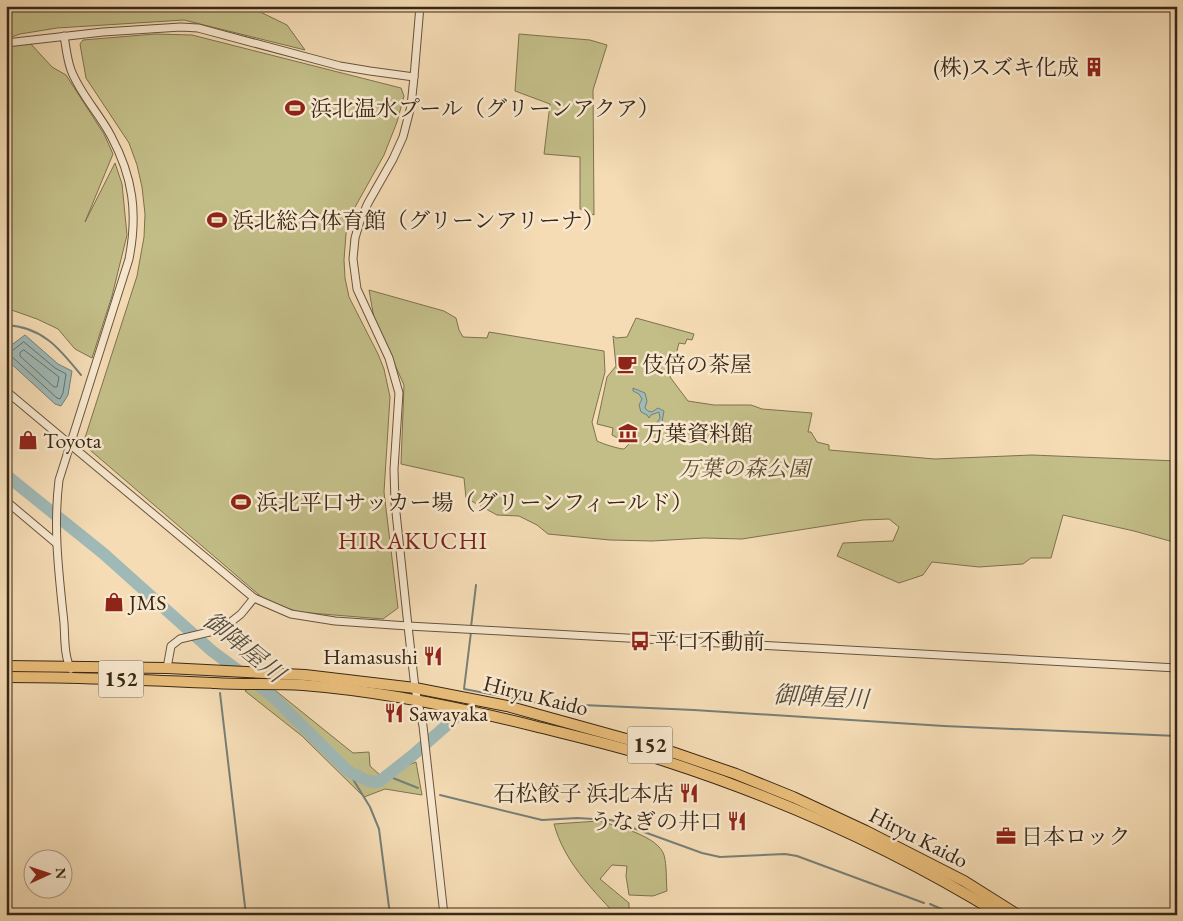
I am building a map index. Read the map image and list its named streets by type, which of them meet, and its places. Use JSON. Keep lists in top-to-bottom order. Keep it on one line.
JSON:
{"streets":{"highway":["152","Hiryu Kaido"]},"districts":["HIRAKUCHI"],"water":["御陣屋川"],"parks":["万葉の森公園"],"places":{"building":["(株)スズキ化成"],"sports":["浜北温水プール（グリーンアクア）","浜北総合体育館（グリーンアリーナ）","浜北平口サッカー場（グリーンフィールド）"],"cafe":["伎倍の茶屋"],"museum":["万葉資料館"],"shop":["Toyota","JMS"],"bus stop":["平口不動前"],"restaurant":["Hamasushi","Sawayaka","石松餃子 浜北本店","うなぎの井口"],"office":["日本ロック"]},"north":"right"}
